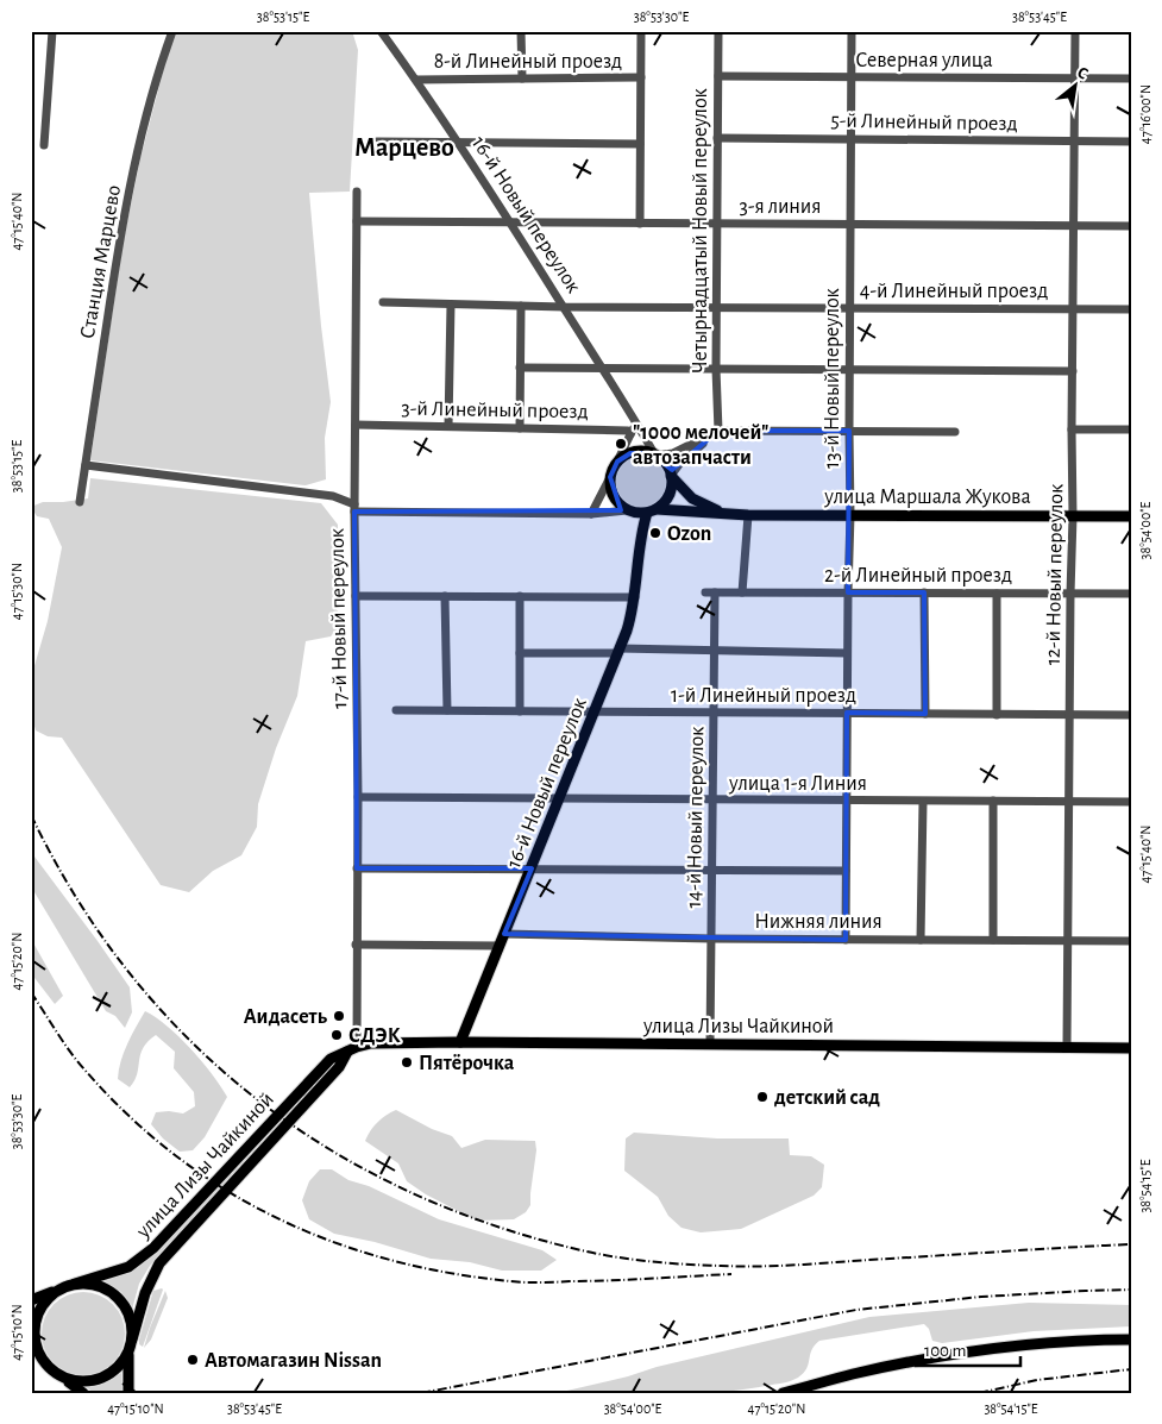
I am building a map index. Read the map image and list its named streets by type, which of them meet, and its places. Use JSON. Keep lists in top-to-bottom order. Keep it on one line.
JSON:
{"streets":{"main road":["16-й Новый переулок","улица Маршала Жукова","улица Лизы Чайкиной"],"street":["Северная улица","8-й Линейный проезд","5-й Линейный проезд","3-я линия","Четырнадцатый Новый переулок","Станция Марцево","4-й Линейный проезд","13-й Новый переулок","3-й Линейный проезд","2-й Линейный проезд","12-й Новый переулок","17-й Новый переулок","1-й Линейный проезд","улица 1-я Линия","14-й Новый переулок","Нижняя линия"]},"crossings":[["Северная улица","Четырнадцатый Новый переулок"],["Северная улица","13-й Новый переулок"],["Северная улица","12-й Новый переулок"],["8-й Линейный проезд","16-й Новый переулок"],["5-й Линейный проезд","Четырнадцатый Новый переулок"],["5-й Линейный проезд","13-й Новый переулок"],["5-й Линейный проезд","12-й Новый переулок"],["3-я линия","16-й Новый переулок"],["3-я линия","Четырнадцатый Новый переулок"],["3-я линия","13-й Новый переулок"],["3-я линия","12-й Новый переулок"],["3-я линия","17-й Новый переулок"],["16-й Новый переулок","4-й Линейный проезд"],["16-й Новый переулок","улица Маршала Жукова"],["16-й Новый переулок","1-й Линейный проезд"],["16-й Новый переулок","улица 1-я Линия"],["16-й Новый переулок","Нижняя линия"],["16-й Новый переулок","улица Лизы Чайкиной"],["Четырнадцатый Новый переулок","4-й Линейный проезд"],["4-й Линейный проезд","13-й Новый переулок"],["4-й Линейный проезд","12-й Новый переулок"],["13-й Новый переулок","улица Маршала Жукова"],["13-й Новый переулок","2-й Линейный проезд"],["13-й Новый переулок","1-й Линейный проезд"],["13-й Новый переулок","улица 1-я Линия"],["13-й Новый переулок","Нижняя линия"],["3-й Линейный проезд","17-й Новый переулок"],["улица Маршала Жукова","12-й Новый переулок"],["2-й Линейный проезд","12-й Новый переулок"],["2-й Линейный проезд","14-й Новый переулок"],["12-й Новый переулок","1-й Линейный проезд"],["12-й Новый переулок","улица 1-я Линия"],["12-й Новый переулок","Нижняя линия"],["12-й Новый переулок","улица Лизы Чайкиной"],["17-й Новый переулок","улица 1-я Линия"],["17-й Новый переулок","улица Лизы Чайкиной"],["1-й Линейный проезд","14-й Новый переулок"],["улица 1-я Линия","14-й Новый переулок"],["14-й Новый переулок","Нижняя линия"],["14-й Новый переулок","улица Лизы Чайкиной"]],"districts":["Марцево"],"places":["\"1000 мелочей\" автозапчасти","Ozon","Аидасеть","СДЭК","Пятёрочка","детский сад","Автомагазин Nissan"],"scale_bar":"100 m","north":"top right","coordinates":["38°53'15\"E","38°53'30\"E","38°53'45\"E","47°16'00\"N","47°15'40\"N","38°54'00\"E","47°15'30\"N","47°15'20\"N","38°54'15\"E","47°15'10\"N"]}
